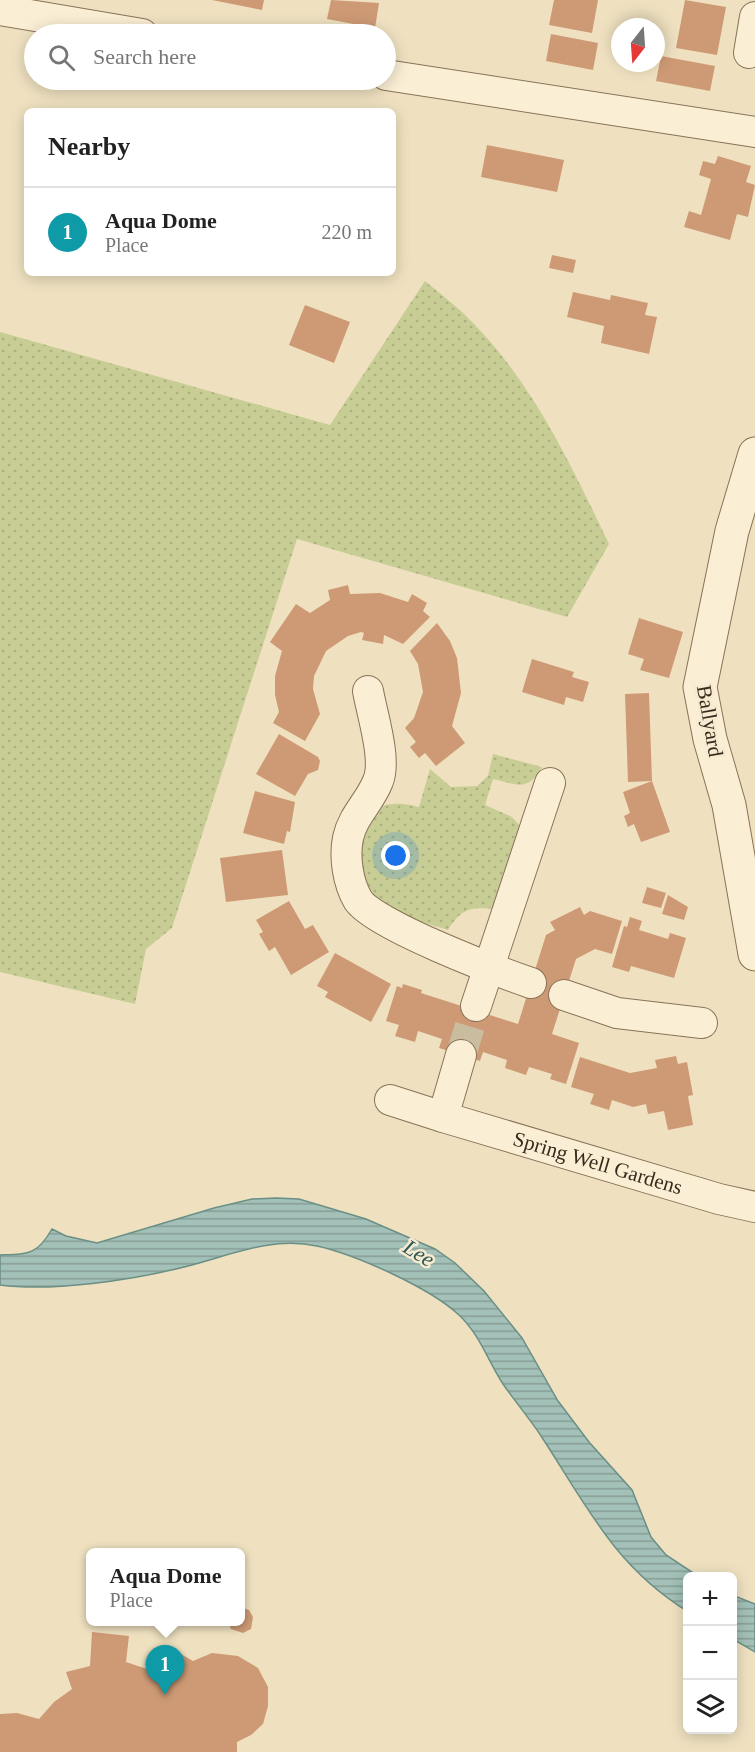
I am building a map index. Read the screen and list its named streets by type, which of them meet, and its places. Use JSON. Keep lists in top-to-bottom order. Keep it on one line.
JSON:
{"streets":{"street":["Ballyard","Spring Well Gardens"]},"water":["Lee"],"north":"bottom","page":{"search":"Search here","heading":"Nearby","list":[{"mark":"1","name":"Aqua Dome","note":"Place","value":"220 m"}],"popup":["Aqua Dome","Place"],"map_buttons":["+","−"],"pins":"1"}}
